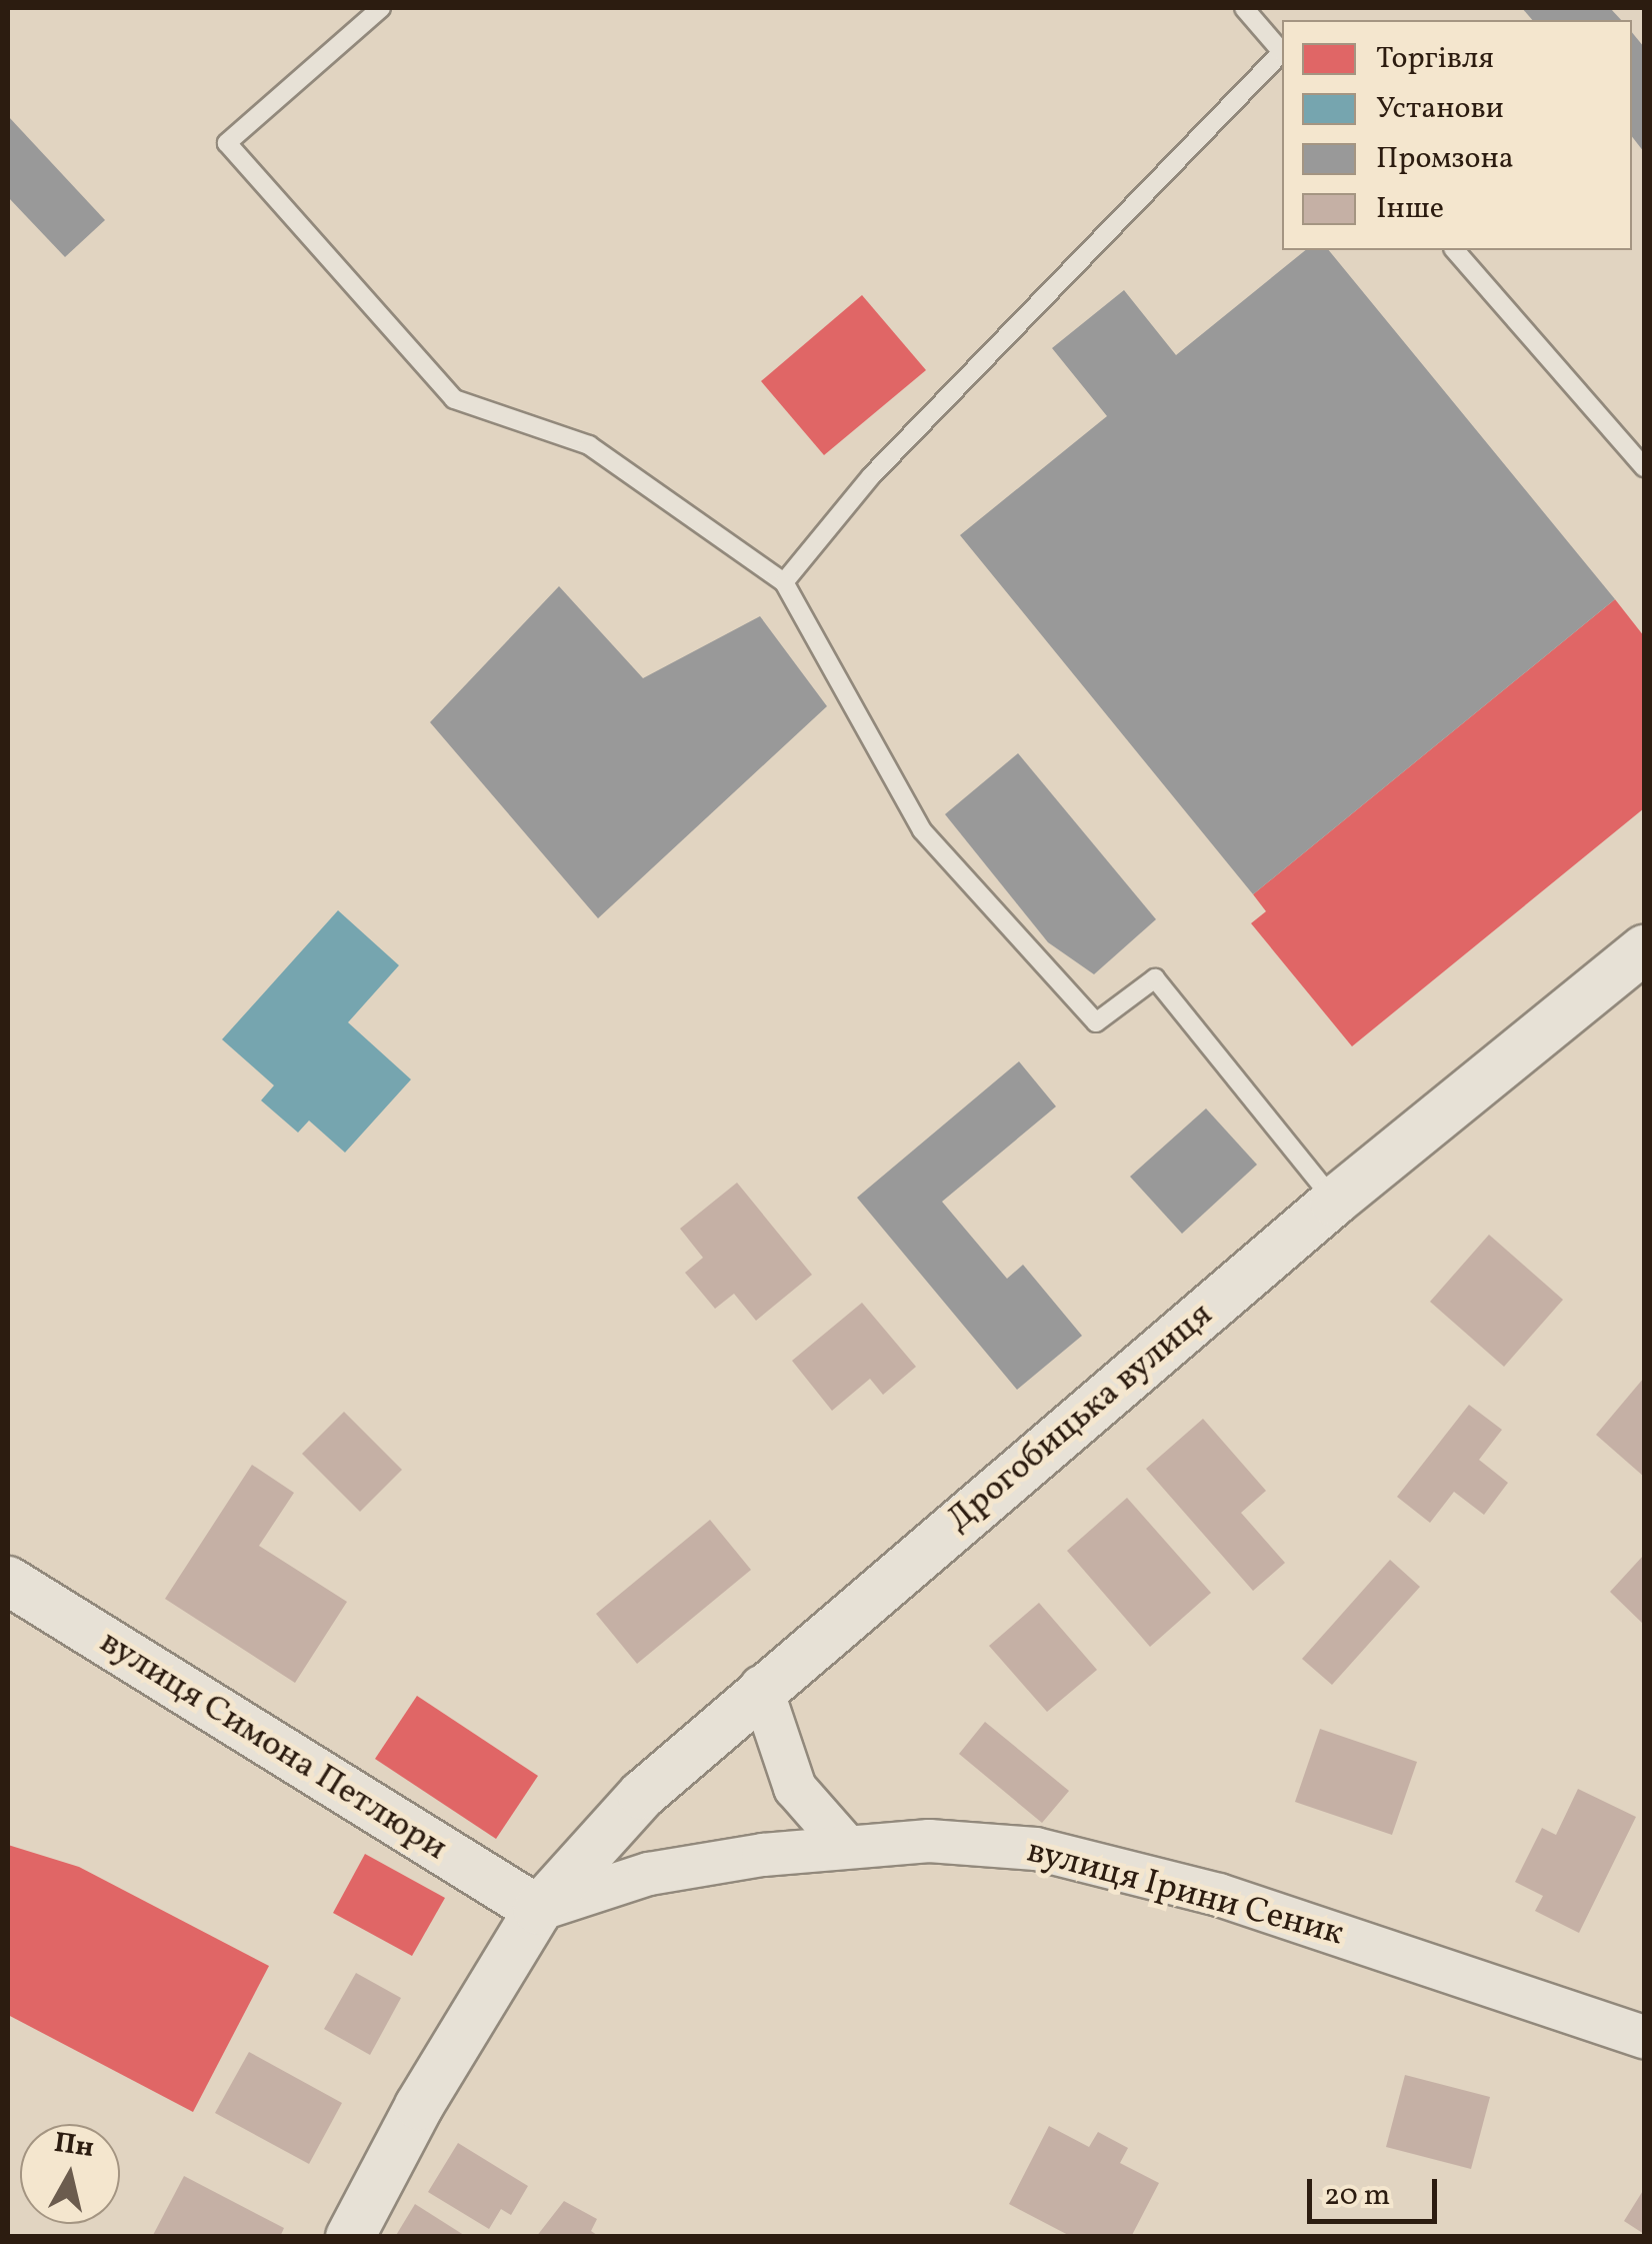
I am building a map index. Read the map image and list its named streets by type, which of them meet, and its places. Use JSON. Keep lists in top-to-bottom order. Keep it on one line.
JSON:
{"streets":{"main road":["Дрогобицька вулиця","вулиця Симона Петлюри"],"street":["вулиця Ірини Сеник"]},"crossings":[["Дрогобицька вулиця","вулиця Симона Петлюри"],["Дрогобицька вулиця","вулиця Ірини Сеник"],["вулиця Симона Петлюри","вулиця Ірини Сеник"]],"legend":["Торгівля","Установи","Промзона","Інше"],"scale_bar":"20 m","north":"top"}
